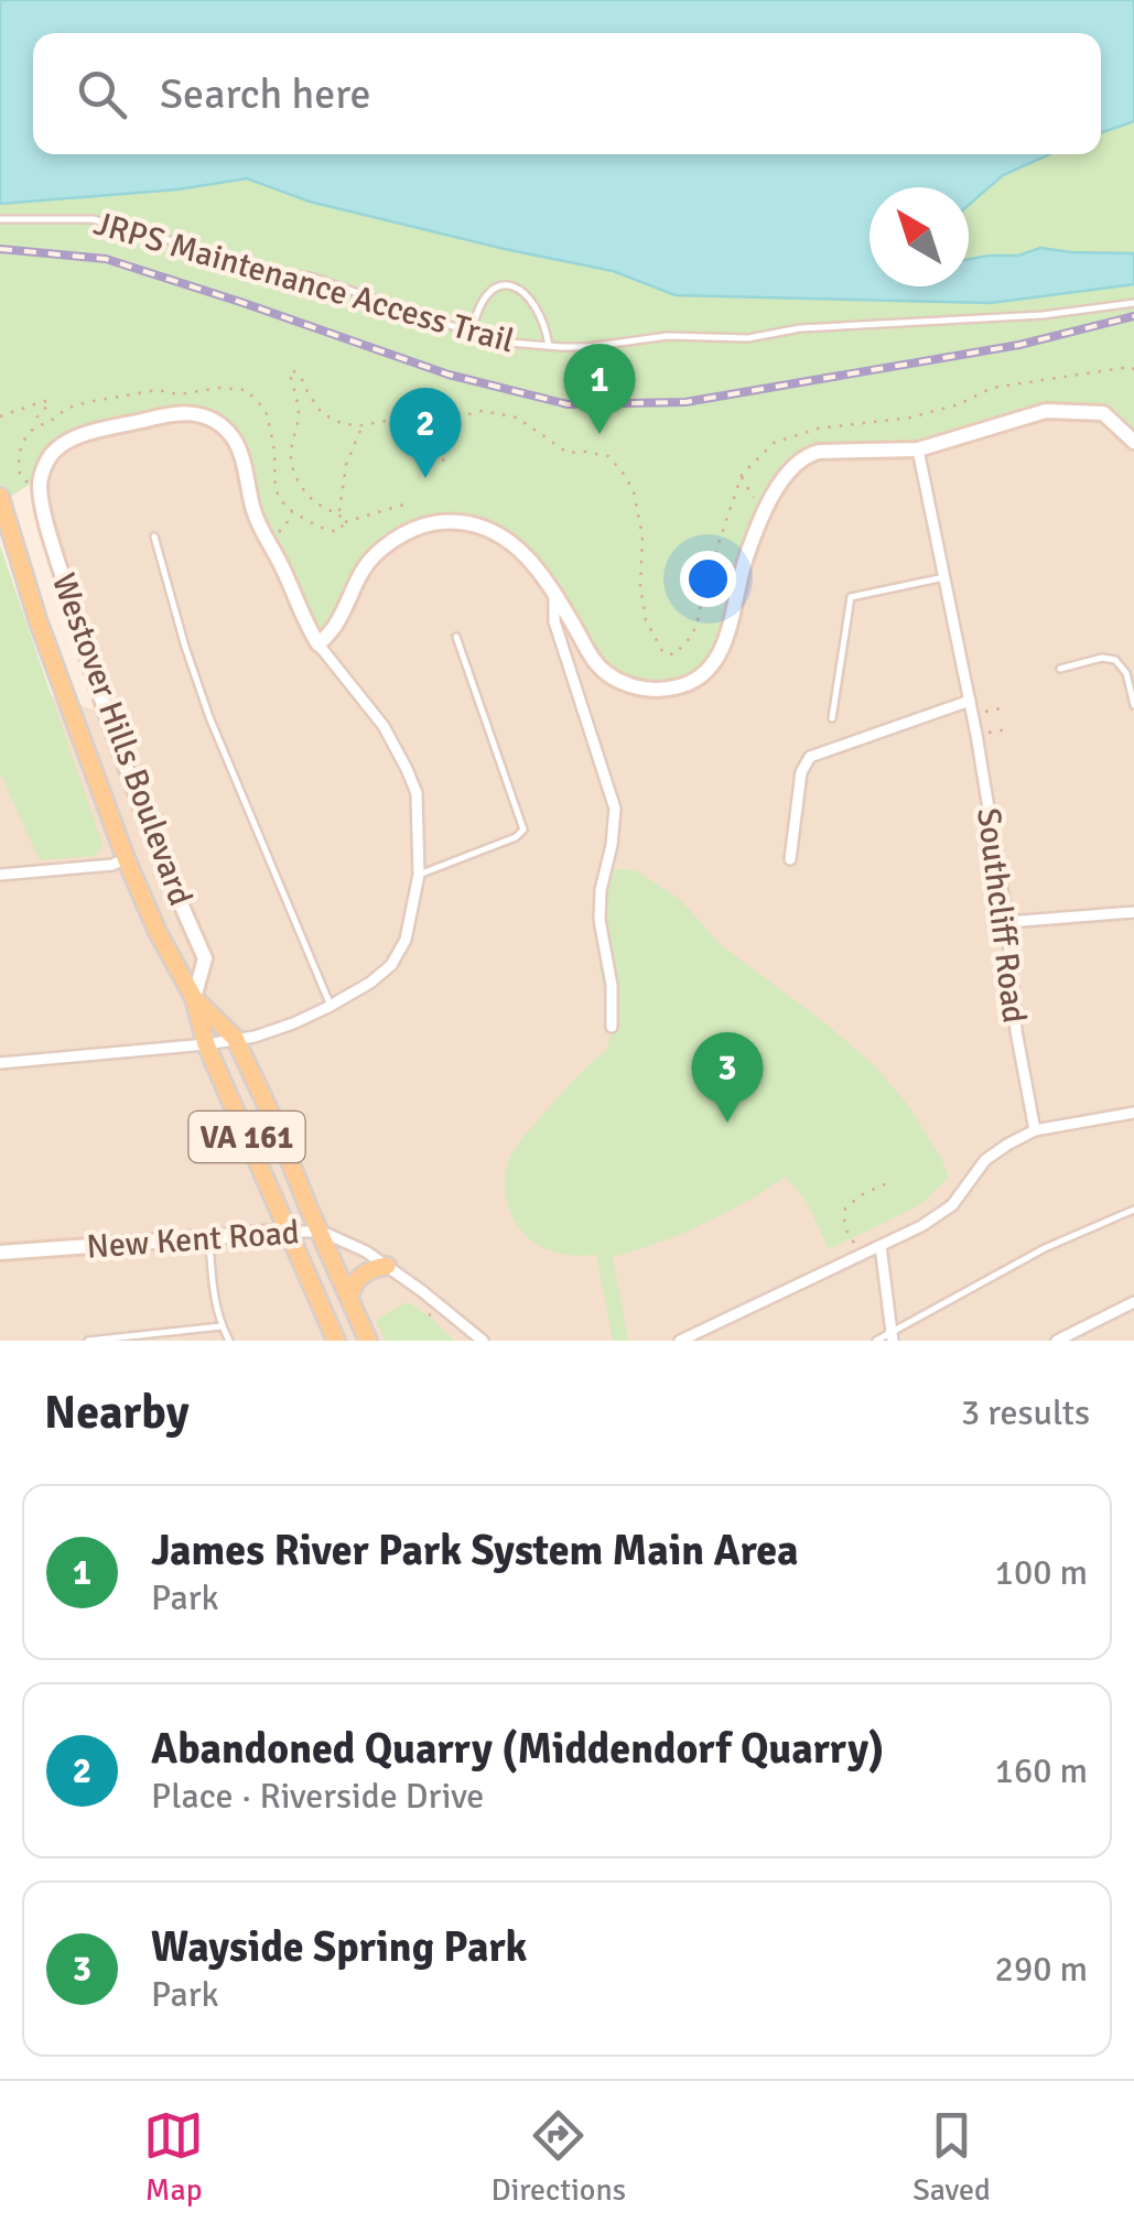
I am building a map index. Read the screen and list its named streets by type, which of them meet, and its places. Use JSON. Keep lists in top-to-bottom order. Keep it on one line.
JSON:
{"streets":{"main road":["Westover Hills Boulevard","VA 161"],"street":["Southcliff Road","New Kent Road"],"lane":["JRPS Maintenance Access Trail"]},"crossings":[["Westover Hills Boulevard","New Kent Road"]],"north":"top left","page":{"search":"Search here","pins":["1","2","3"],"heading":["Nearby","3 results"],"list":[{"mark":"1","name":"James River Park System Main Area","note":"Park","value":"100 m"},{"mark":"2","name":"Abandoned Quarry (Middendorf Quarry)","note":"Place · Riverside Drive","value":"160 m"},{"mark":"3","name":"Wayside Spring Park","note":"Park","value":"290 m"}],"nav":["Map","Directions","Saved"]}}
